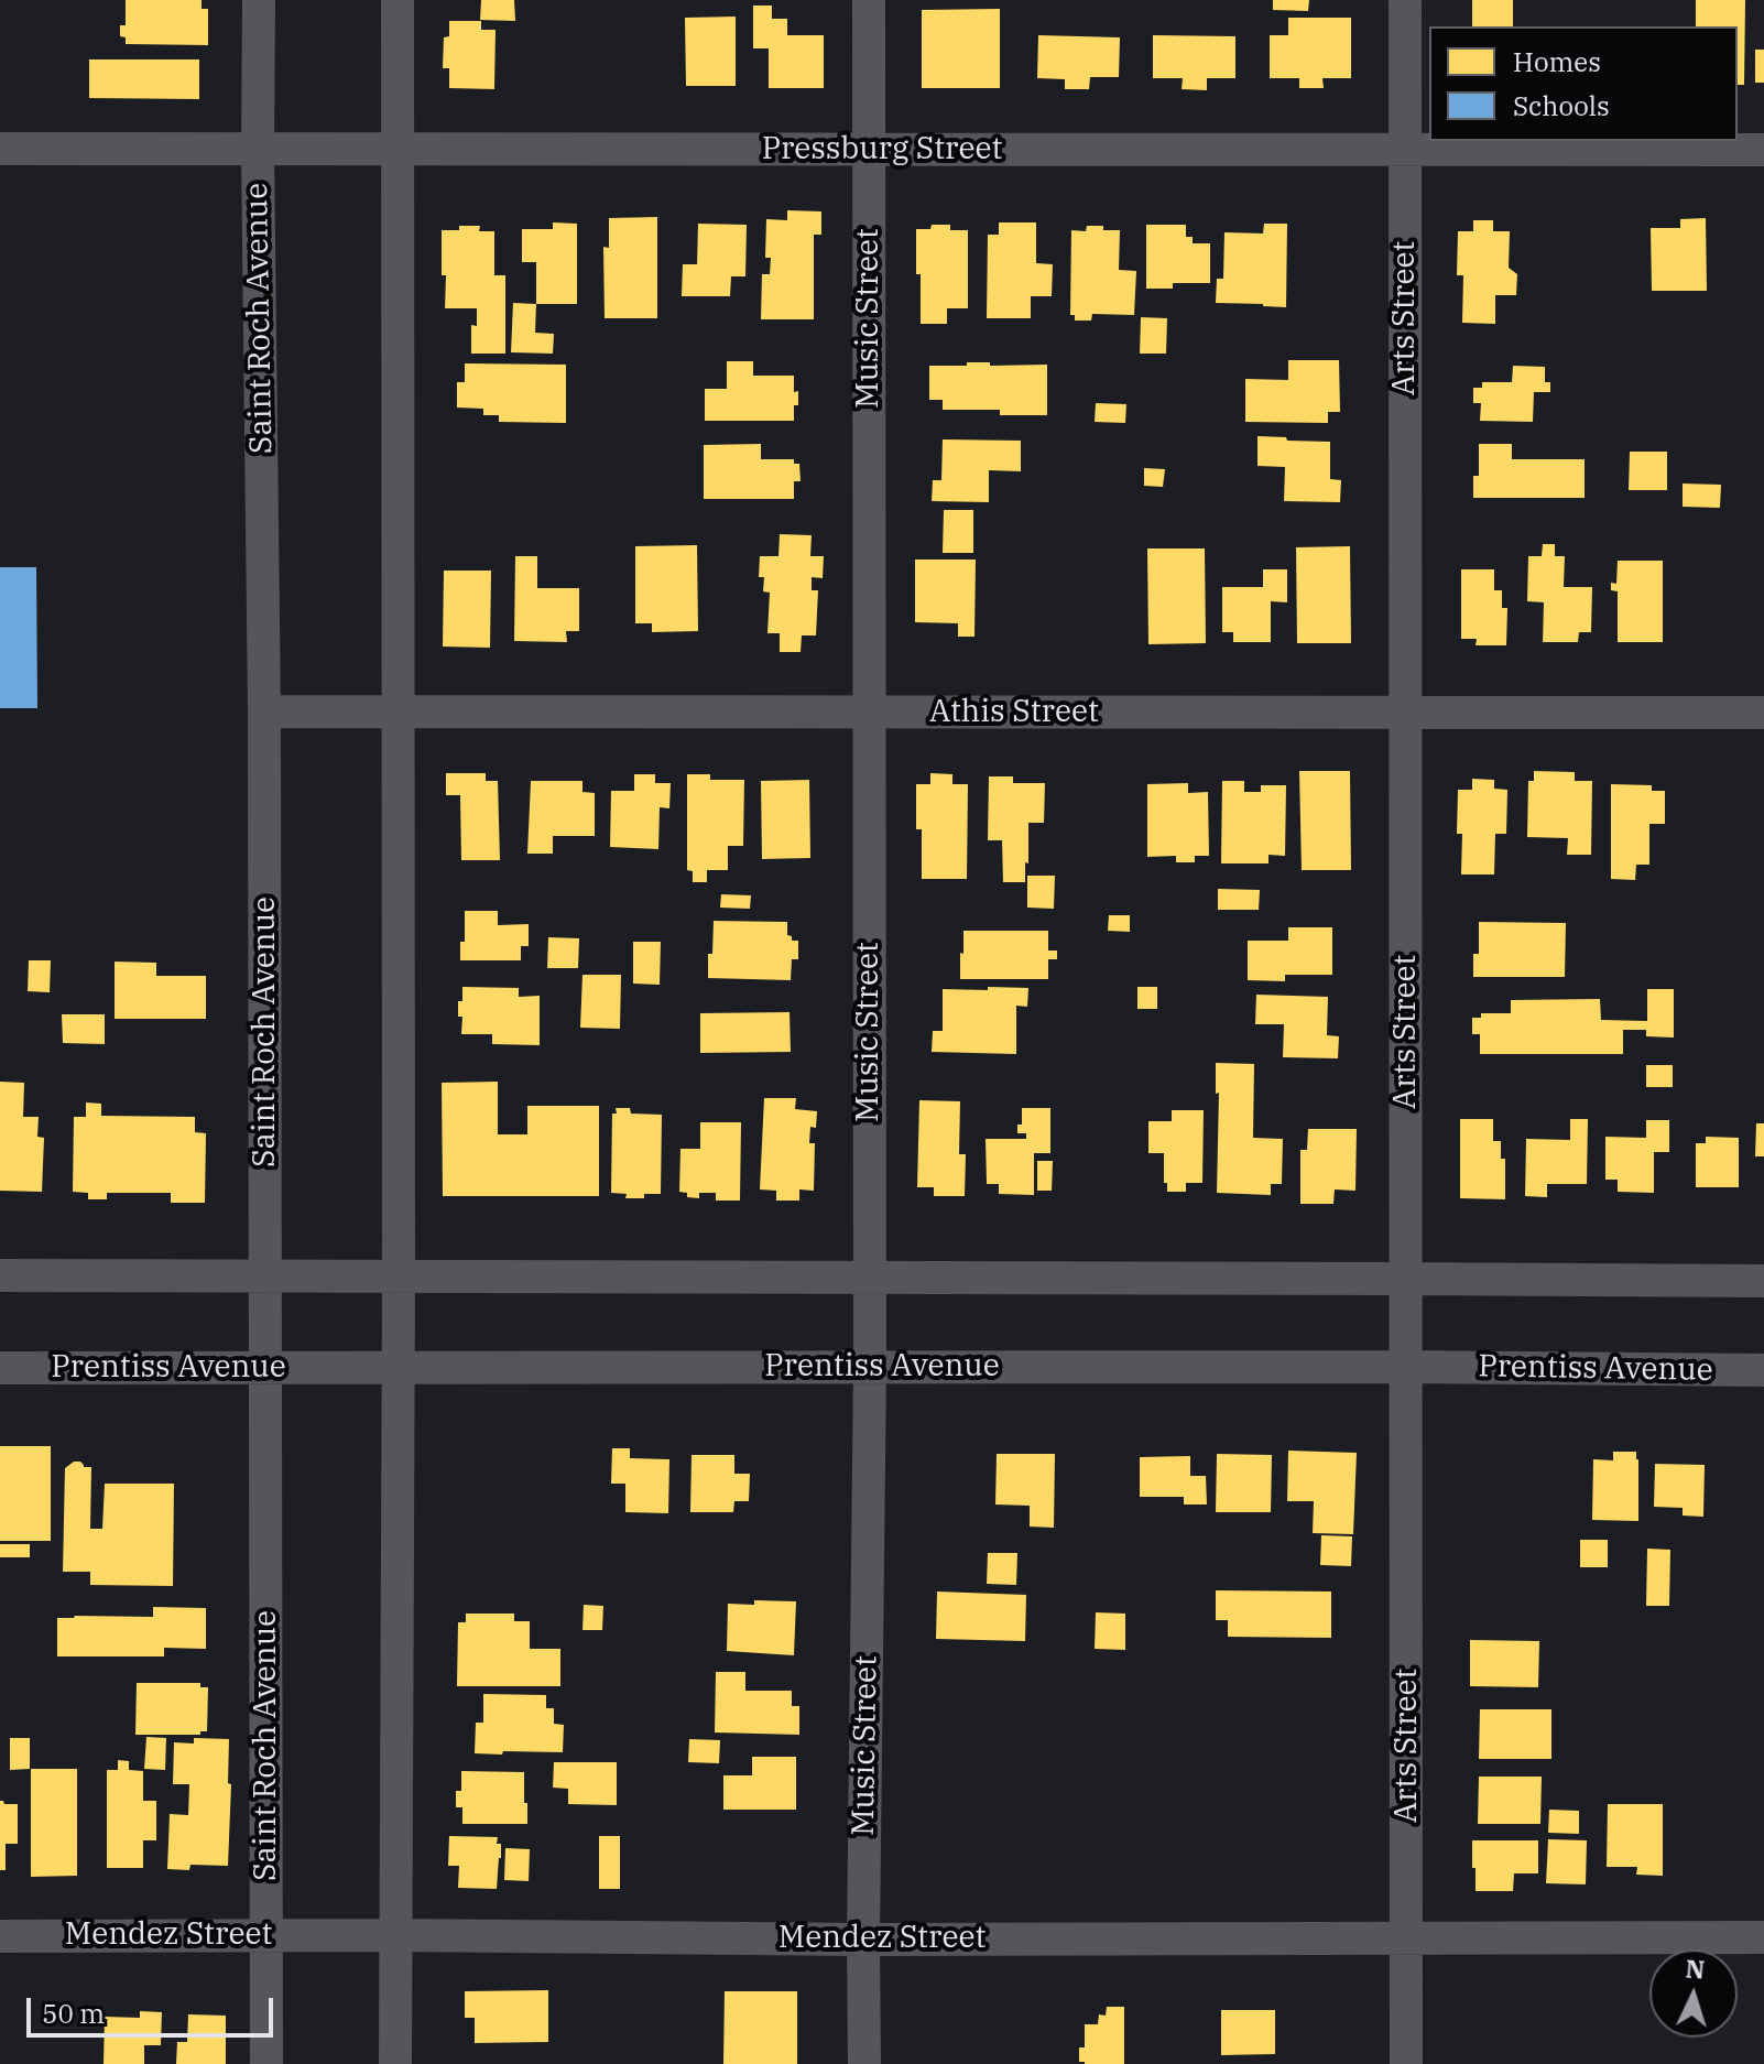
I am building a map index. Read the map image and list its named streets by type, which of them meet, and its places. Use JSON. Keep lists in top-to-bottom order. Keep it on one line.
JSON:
{"streets":{"street":["Pressburg Street","Saint Roch Avenue","Music Street","Arts Street","Athis Street","Prentiss Avenue","Mendez Street"]},"crossings":[["Pressburg Street","Saint Roch Avenue"],["Pressburg Street","Music Street"],["Pressburg Street","Arts Street"],["Saint Roch Avenue","Athis Street"],["Saint Roch Avenue","Prentiss Avenue"],["Saint Roch Avenue","Mendez Street"],["Music Street","Athis Street"],["Music Street","Prentiss Avenue"],["Music Street","Mendez Street"],["Arts Street","Athis Street"],["Arts Street","Prentiss Avenue"],["Arts Street","Mendez Street"]],"legend":["Homes","Schools"],"scale_bar":"50 m","north":"top"}
